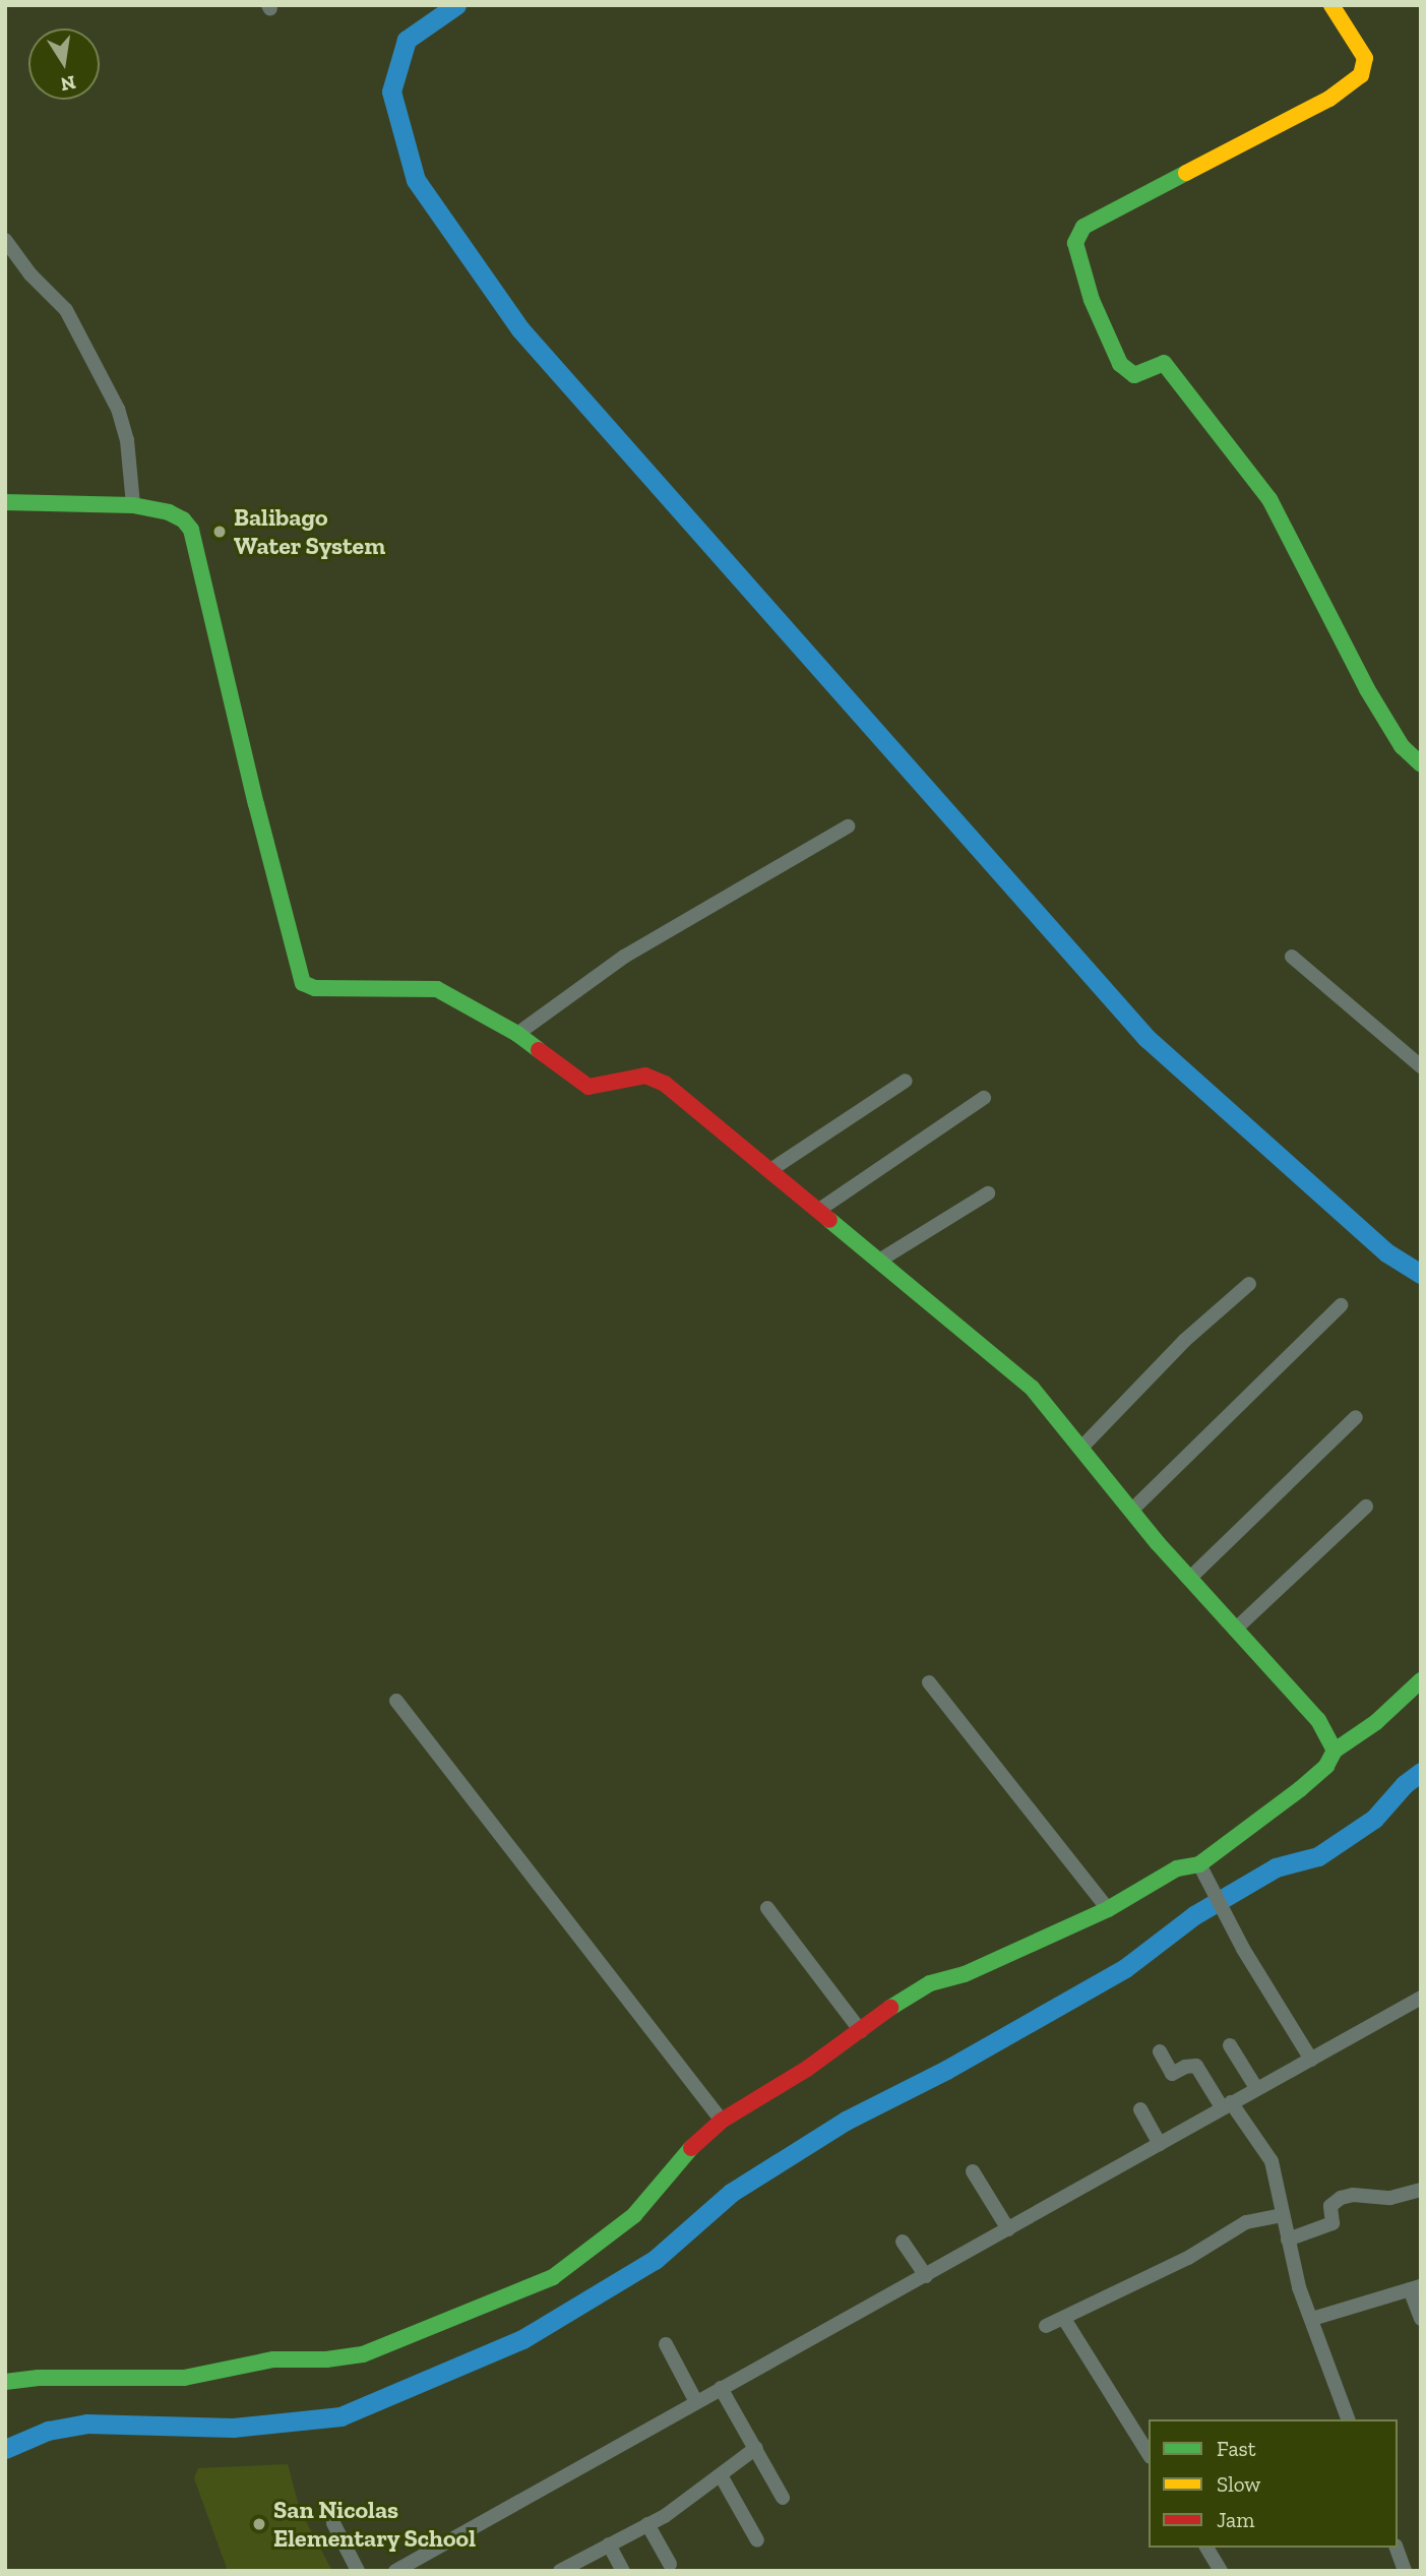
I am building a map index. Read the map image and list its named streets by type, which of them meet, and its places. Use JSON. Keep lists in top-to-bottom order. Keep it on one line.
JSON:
{"places":["Balibago Water System","San Nicolas Elementary School"],"legend":["Fast","Slow","Jam"],"north":"bottom"}
